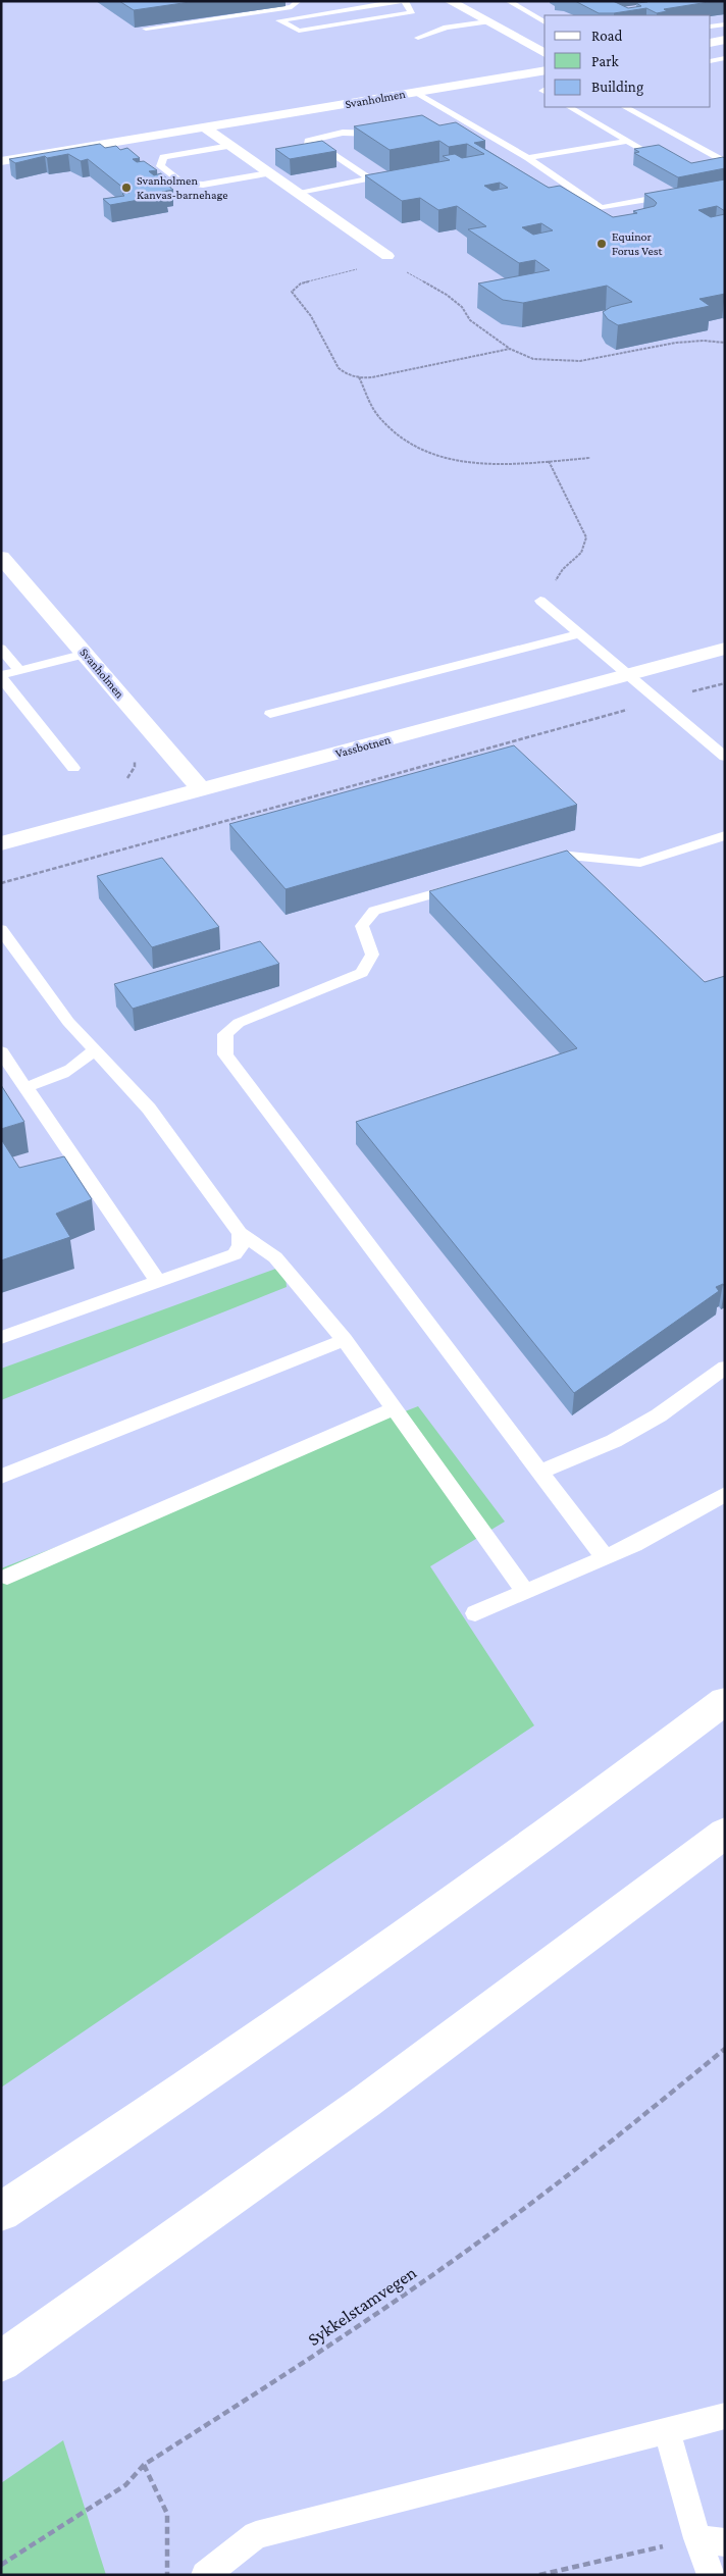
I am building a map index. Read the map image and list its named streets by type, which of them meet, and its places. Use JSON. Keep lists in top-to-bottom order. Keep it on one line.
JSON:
{"streets":{"main road":["Svanholmen","Vassbotnen"],"path":["Sykkelstamvegen"]},"crossings":[["Svanholmen","Vassbotnen"]],"places":["Svanholmen Kanvas-barnehage","Equinor Forus Vest"],"legend":["Road","Park","Building"]}
